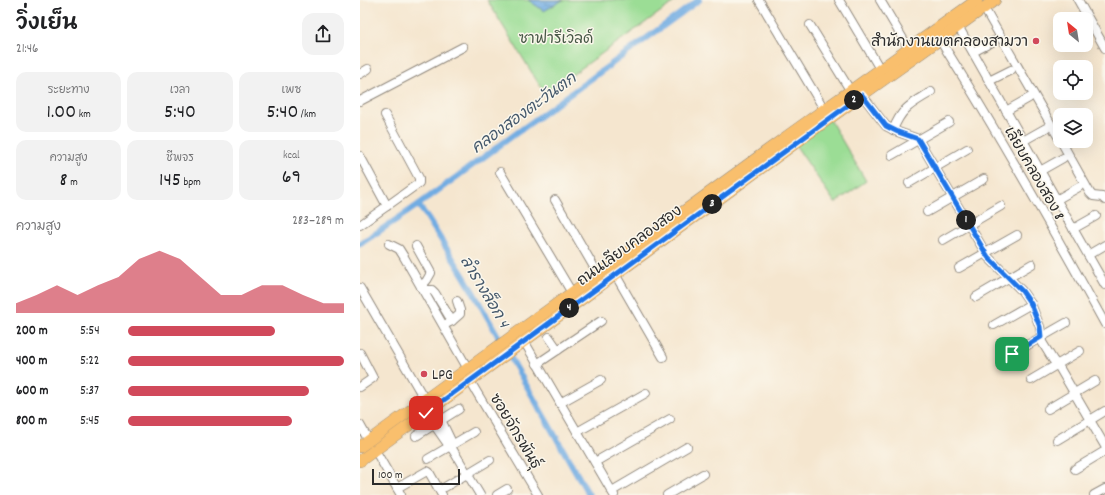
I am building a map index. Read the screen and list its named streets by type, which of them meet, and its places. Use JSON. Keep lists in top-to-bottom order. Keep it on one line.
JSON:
{"streets":{"main road":["ถนนเลียบคลองสอง"],"street":["เลียบคลองสอง 8","ซอยจักรพันธุ์"]},"crossings":[["เลียบคลองสอง 8","ถนนเลียบคลองสอง"],["ถนนเลียบคลองสอง","ซอยจักรพันธุ์"]],"water":["คลองสองตะวันตก","ลำรางล็อก 4"],"parks":["ซาฟารีเวิลด์"],"places":["สำนักงานเขตคลองสามวา","LPG"],"scale_bar":"100 m","north":"top left","page":{"heading":["วิ่งเย็น","21:46"],"stats":[["ระยะทาง","1.00 km"],["เวลา","5:40"],["เพซ","5:40 /km"],["ความสูง","8 m"],["ชีพจร","145 bpm"],["kcal","69"]],"pins":["2","3","1","4"],"chart":["ความสูง","283–289 m"],"list":[{"name":"200 m","note":"5:54"},{"name":"400 m","note":"5:22"},{"name":"600 m","note":"5:37"},{"name":"800 m","note":"5:45"}],"scale":"100 m"}}
